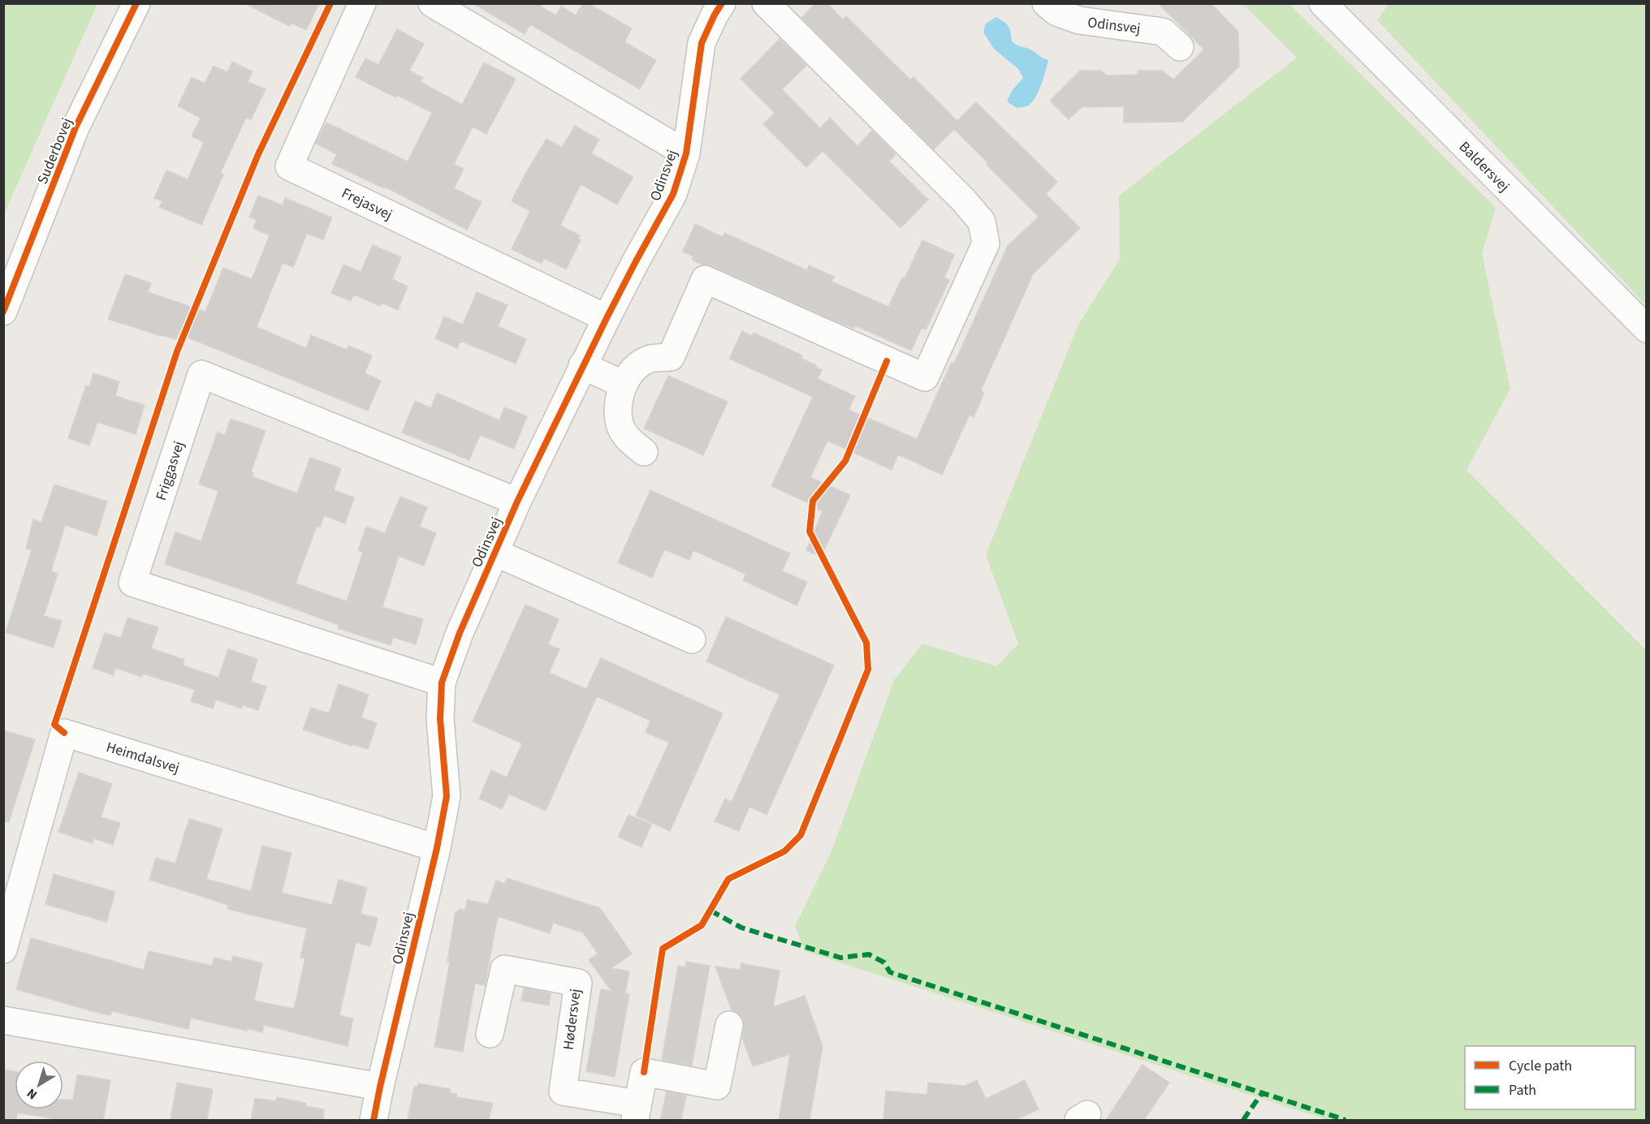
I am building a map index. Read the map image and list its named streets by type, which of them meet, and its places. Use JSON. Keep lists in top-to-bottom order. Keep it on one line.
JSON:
{"streets":{"street":["Odinsvej","Suderbovej","Baldersvej","Frejasvej","Friggasvej","Heimdalsvej","Hødersvej"]},"crossings":[["Odinsvej","Frejasvej"],["Odinsvej","Friggasvej"],["Odinsvej","Heimdalsvej"]],"legend":["Cycle path","Path"],"north":"bottom left"}
